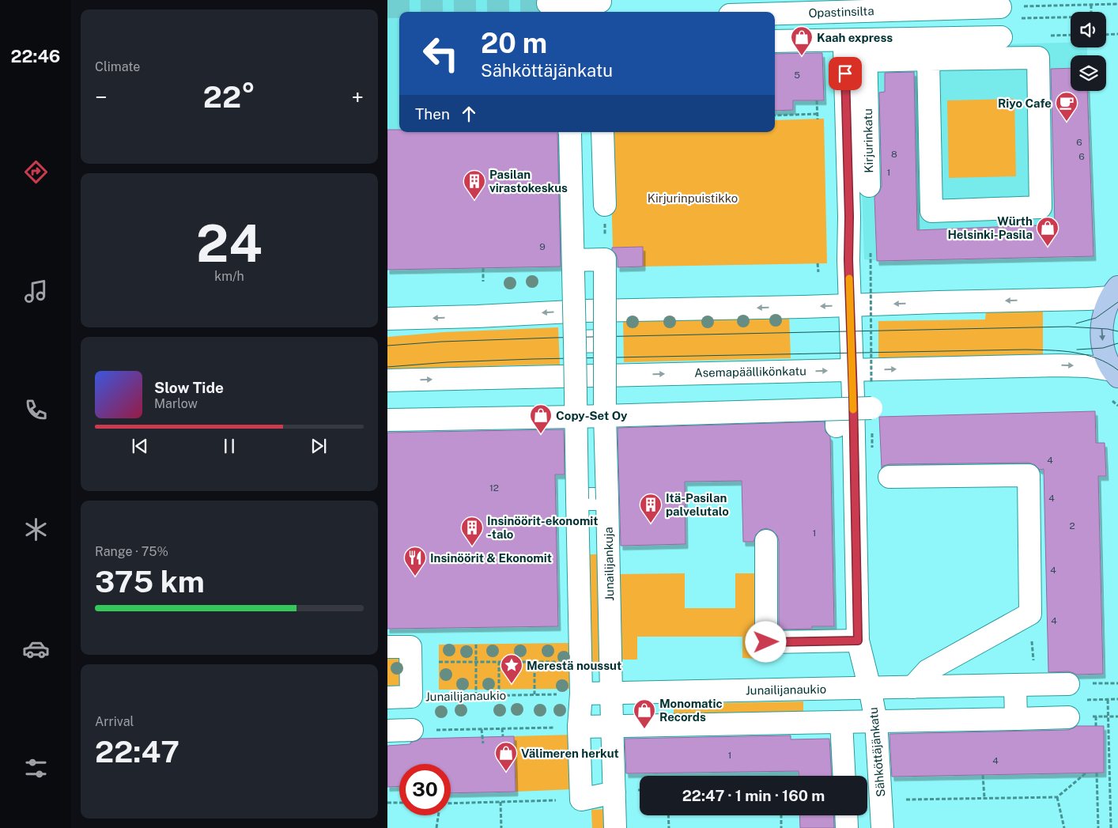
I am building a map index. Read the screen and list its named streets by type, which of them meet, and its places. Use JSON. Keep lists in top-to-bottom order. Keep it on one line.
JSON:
{"streets":{"street":["Opastinsilta","Kirjurinkatu","Asemapäällikönkatu","Junailijankuja","Junailijanaukio","Sähköttäjänkatu"]},"crossings":[["Opastinsilta","Kirjurinkatu"],["Kirjurinkatu","Asemapäällikönkatu"],["Kirjurinkatu","Sähköttäjänkatu"],["Asemapäällikönkatu","Sähköttäjänkatu"],["Junailijankuja","Junailijanaukio"],["Junailijanaukio","Sähköttäjänkatu"]],"parks":["Kirjurinpuistikko"],"places":{"shop":["Kaah express","Würth Helsinki-Pasila","Copy-Set Oy","Monomatic Records","Välimeren herkut"],"cafe":["Riyo Cafe"],"building":["Pasilan virastokeskus","Itä-Pasilan palvelutalo","Insinöörit-ekonomit -talo"],"restaurant":["Insinöörit & Ekonomit"],"place":["Merestä noussut"]},"house_numbers":["5","6","8","6","1","9","4","12","4","2","1","4","4","1","4"],"page":{"tabs":"22:46","tile":["Climate",["24","km/h"],["Range · 75%","375 km"],["Arrival","22:47"]],"turn":["20 m","Sähköttäjänkatu"],"heat":["−","22°","+"],"then":"Then","song":["Slow Tide","Marlow"],"limit":"30","trip":"22:47 · 1 min · 160 m"}}
